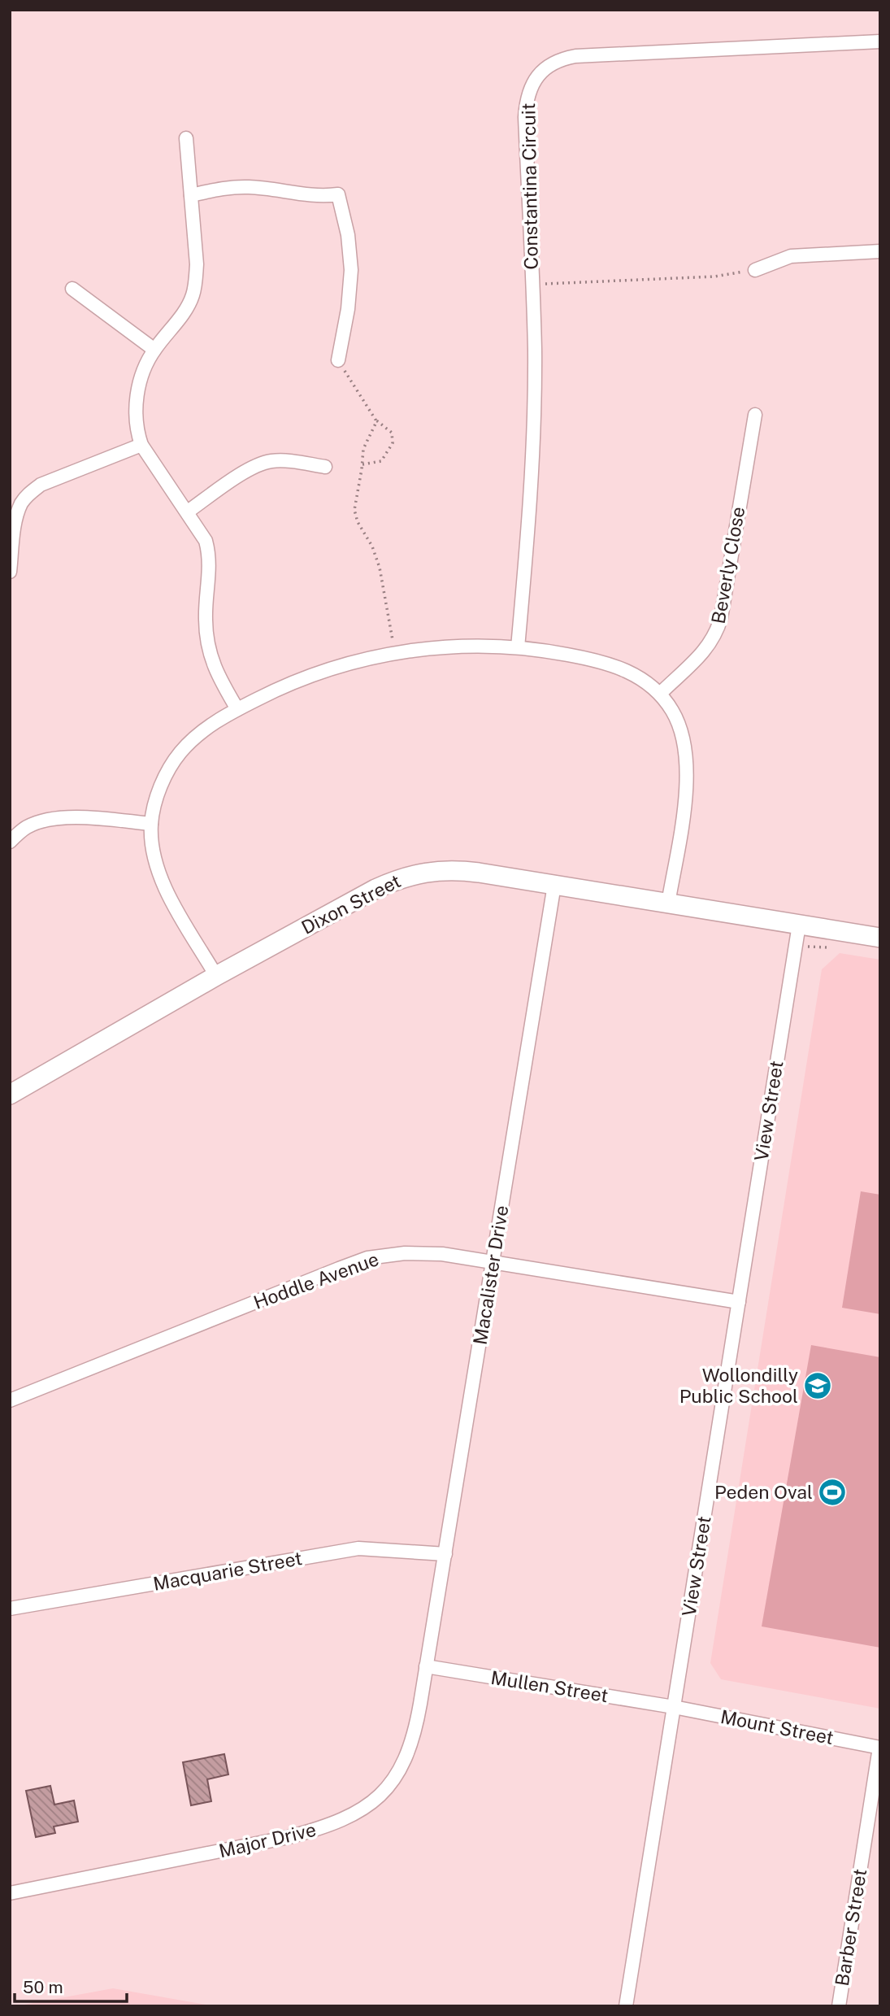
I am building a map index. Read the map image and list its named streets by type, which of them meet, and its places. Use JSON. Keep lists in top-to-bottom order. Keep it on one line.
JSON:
{"streets":{"street":["Constantina Circuit","Beverly Close","Dixon Street","View Street","Macalister Drive","Hoddle Avenue","Macquarie Street","Mullen Street","Mount Street","Major Drive","Barber Street"]},"crossings":[["Dixon Street","View Street"],["Dixon Street","Macalister Drive"],["View Street","Hoddle Avenue"],["View Street","Mullen Street"],["View Street","Mount Street"],["Macalister Drive","Hoddle Avenue"],["Macalister Drive","Macquarie Street"],["Macalister Drive","Mullen Street"],["Macalister Drive","Major Drive"],["Mullen Street","Mount Street"],["Mullen Street","Major Drive"],["Mount Street","Barber Street"]],"places":{"school or university":["Wollondilly Public School"],"sports":["Peden Oval"]},"scale_bar":"50 m"}
